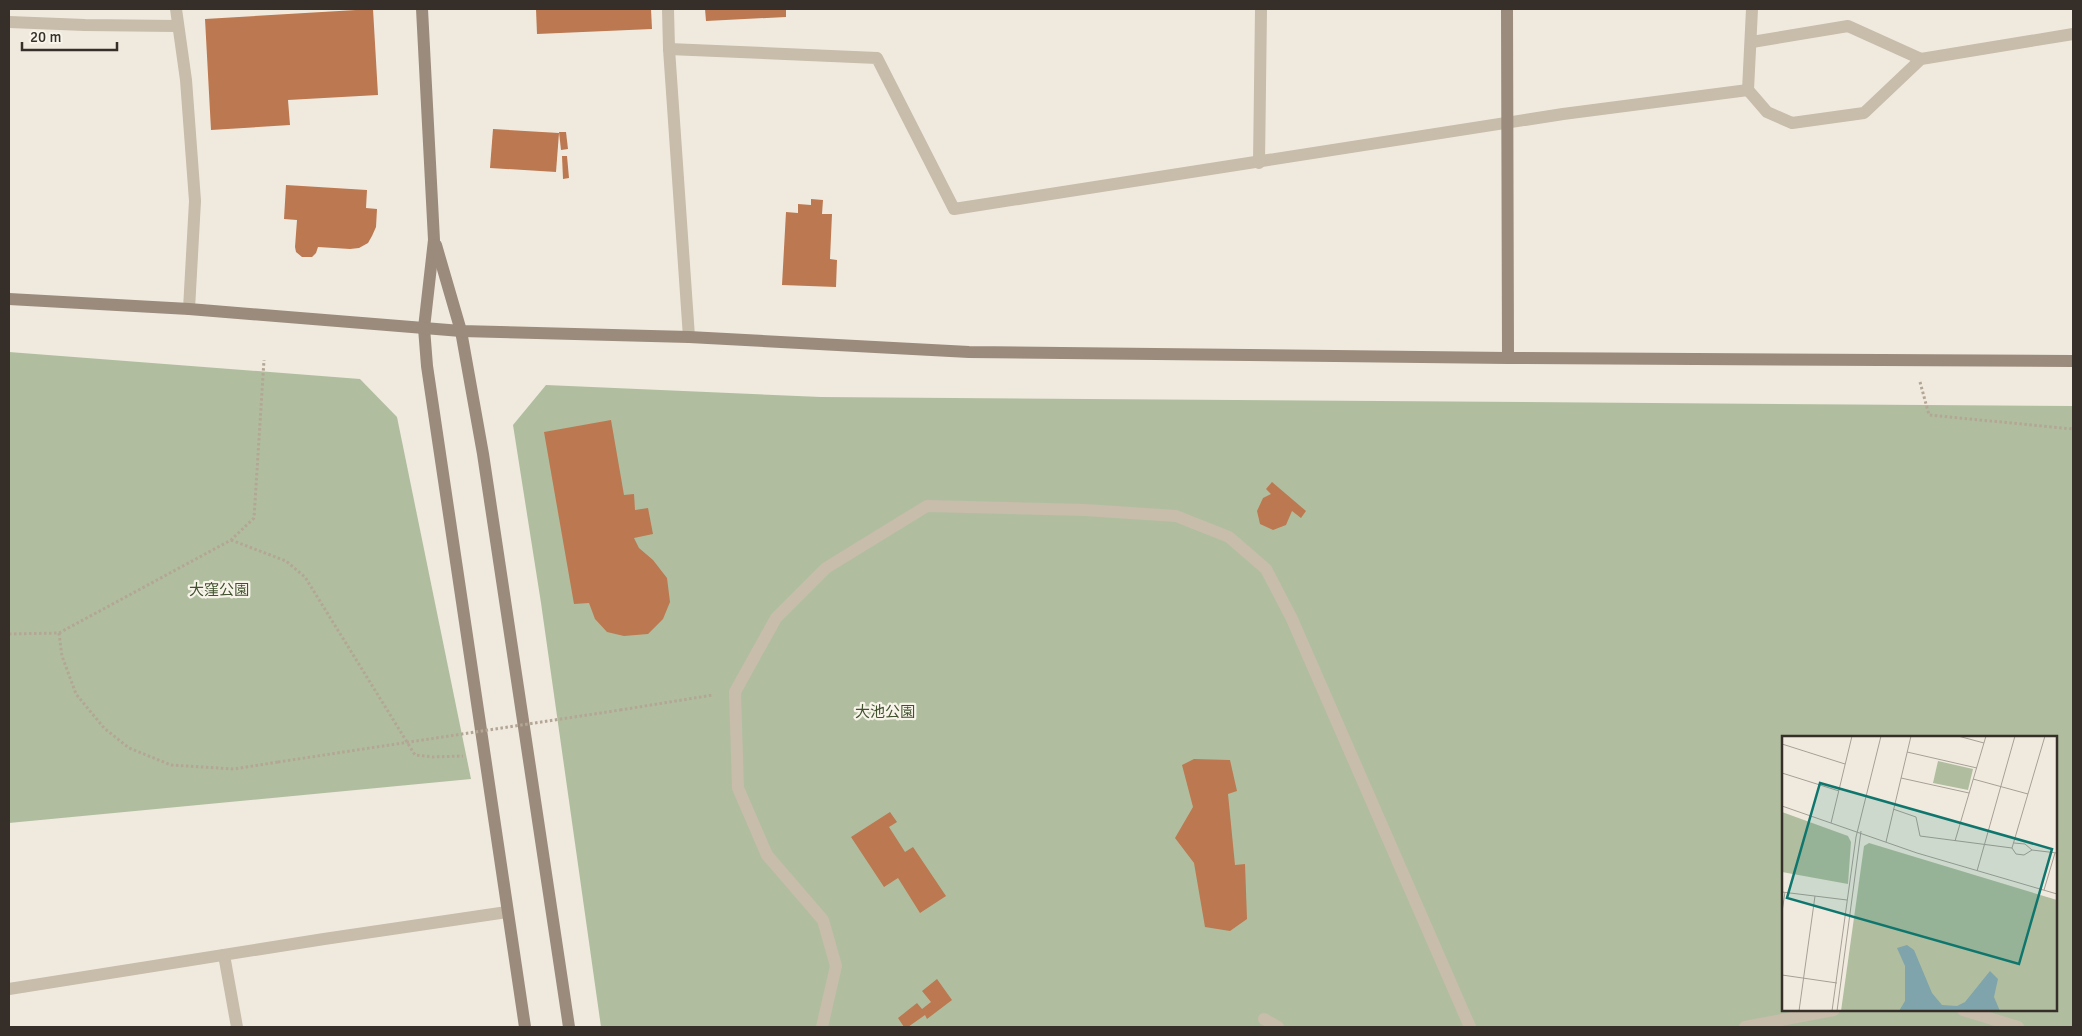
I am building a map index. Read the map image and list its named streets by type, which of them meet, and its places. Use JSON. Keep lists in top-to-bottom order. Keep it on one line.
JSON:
{"parks":["大窪公園","大池公園"],"scale_bar":"20 m"}
